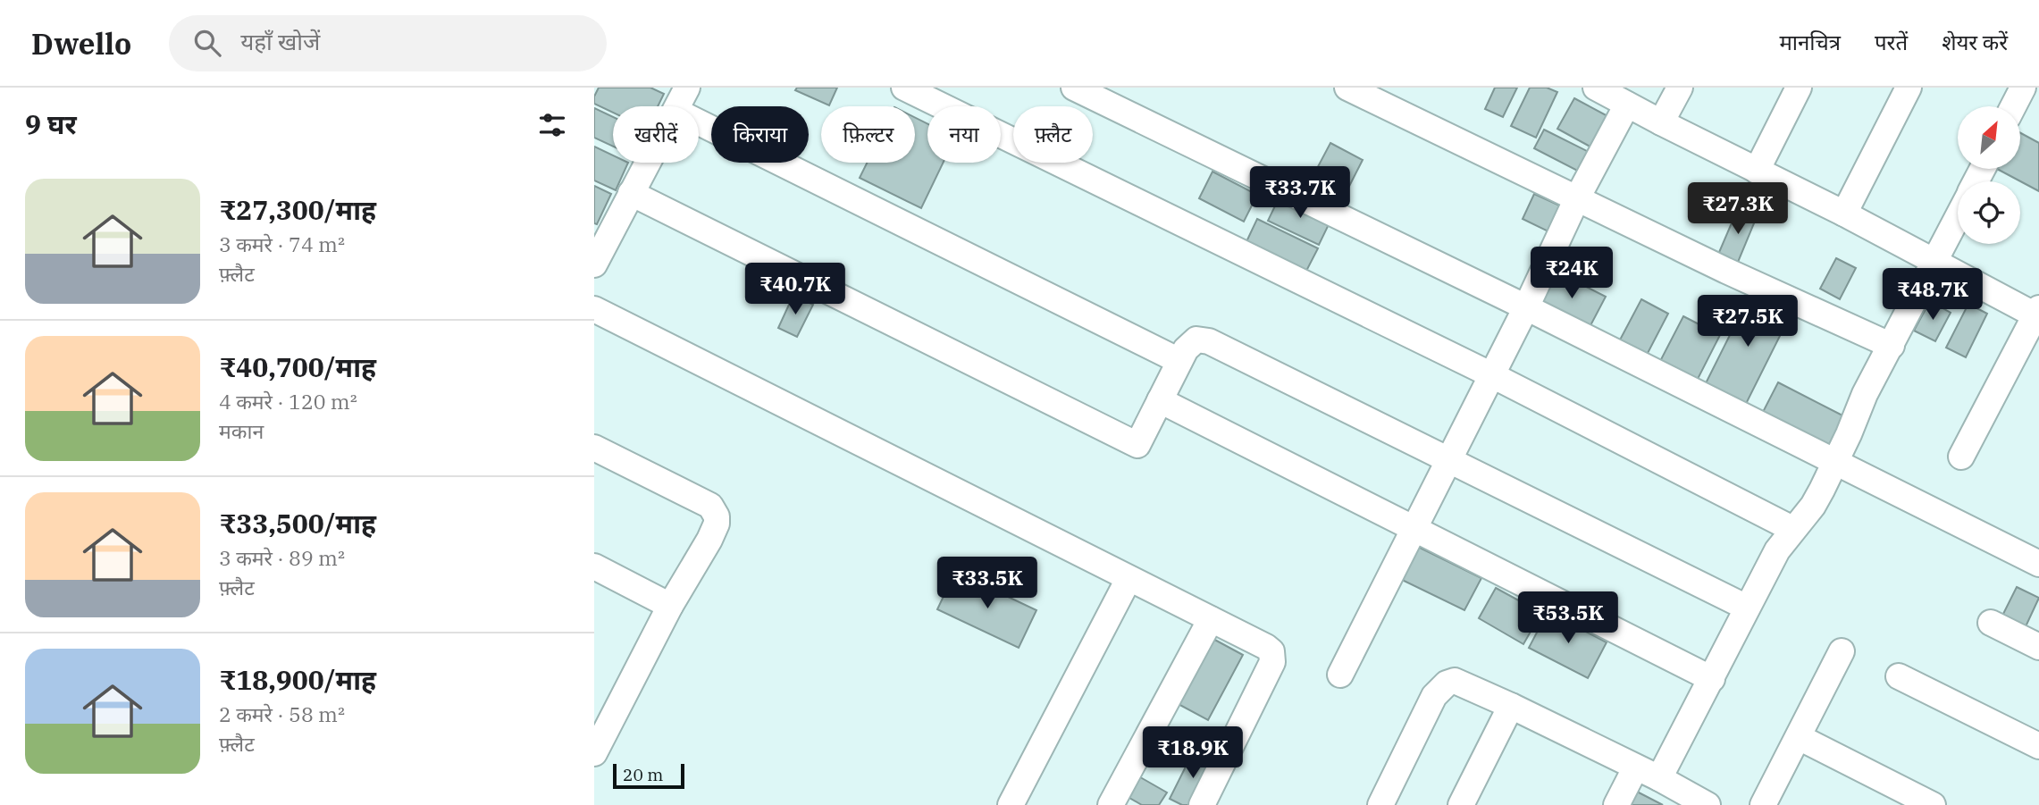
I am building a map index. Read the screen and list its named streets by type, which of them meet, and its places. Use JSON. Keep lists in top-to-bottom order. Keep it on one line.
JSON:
{"scale_bar":"20 m","north":"top right","page":{"header":"Dwello","search":"यहाँ खोजें","nav":["मानचित्र","परतें","शेयर करें"],"heading":"9 घर","chip":["खरीदें","किराया","फ़िल्टर","नया","फ़्लैट"],"list":[{"name":"₹27,300/माह","note":"3 कमरे · 74 m² · फ़्लैट"},{"name":"₹40,700/माह","note":"4 कमरे · 120 m² · मकान"},{"name":"₹33,500/माह","note":"3 कमरे · 89 m² · फ़्लैट"},{"name":"₹18,900/माह","note":"2 कमरे · 58 m² · फ़्लैट"}],"price":["₹33.7K","₹27.3K","₹24K","₹40.7K","₹48.7K","₹27.5K","₹33.5K","₹53.5K","₹18.9K"],"scale":"20 m"}}
